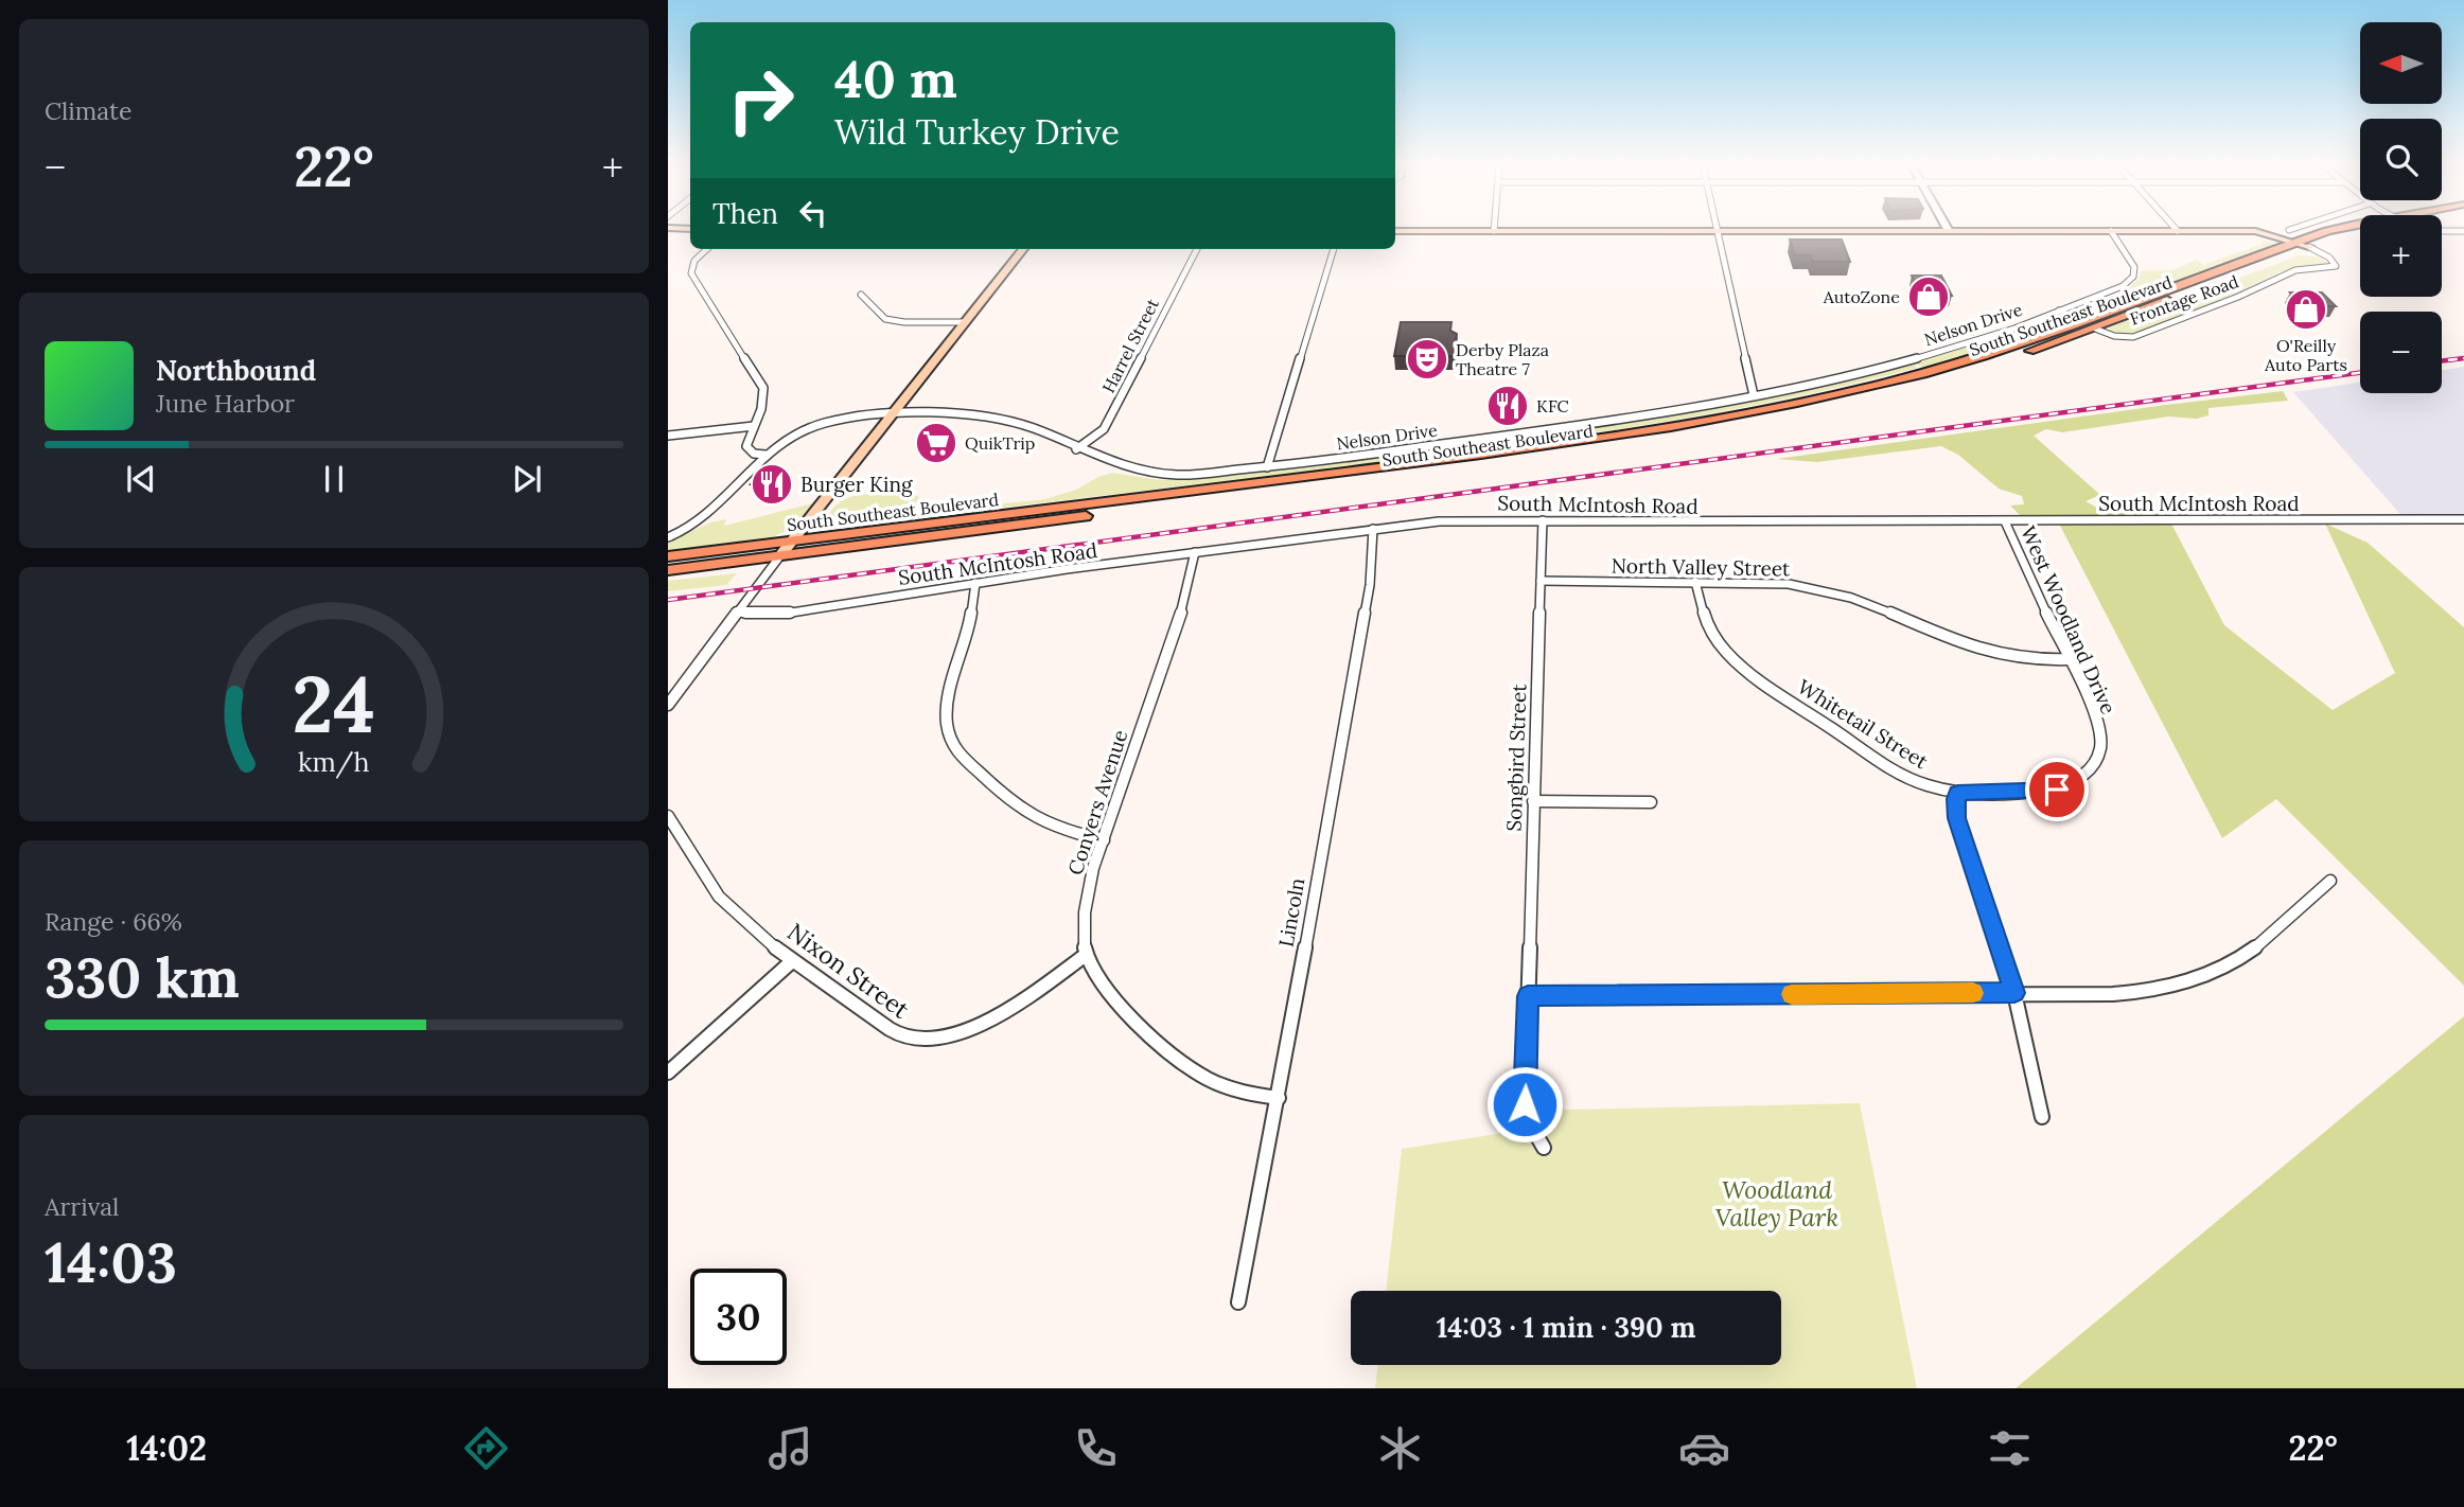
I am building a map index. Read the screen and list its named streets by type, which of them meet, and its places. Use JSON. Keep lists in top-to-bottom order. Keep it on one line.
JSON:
{"streets":{"main road":["South Southeast Boulevard"],"street":["Frontage Road","Nelson Drive","Harrel Street","South McIntosh Road","North Valley Street","West Woodland Drive","Whitetail Street","Songbird Street","Conyers Avenue","Lincoln","Nixon Street"]},"crossings":[["Frontage Road","South Southeast Boulevard"],["Nelson Drive","Harrel Street"],["South McIntosh Road","West Woodland Drive"],["South McIntosh Road","Songbird Street"],["South McIntosh Road","Conyers Avenue"],["South McIntosh Road","Lincoln"],["North Valley Street","West Woodland Drive"],["North Valley Street","Whitetail Street"],["North Valley Street","Songbird Street"],["West Woodland Drive","Whitetail Street"],["Conyers Avenue","Nixon Street"]],"parks":["Woodland Valley Park"],"places":{"shop":["AutoZone","O'Reilly Auto Parts"],"theatre":["Derby Plaza Theatre 7"],"restaurant":["KFC","Burger King"],"supermarket":["QuikTrip"]},"north":"left","page":{"tile":["Climate",["Range · 66%","330 km"],["Arrival","14:03"]],"map_buttons":["+","−"],"turn":["40 m","Wild Turkey Drive"],"heat":["−","22°","+"],"then":"Then","song":["Northbound","June Harbor"],"limit":"30","trip":"14:03 · 1 min · 390 m","tabs":["14:02","22°"],"gauge":["24","km/h"]}}
